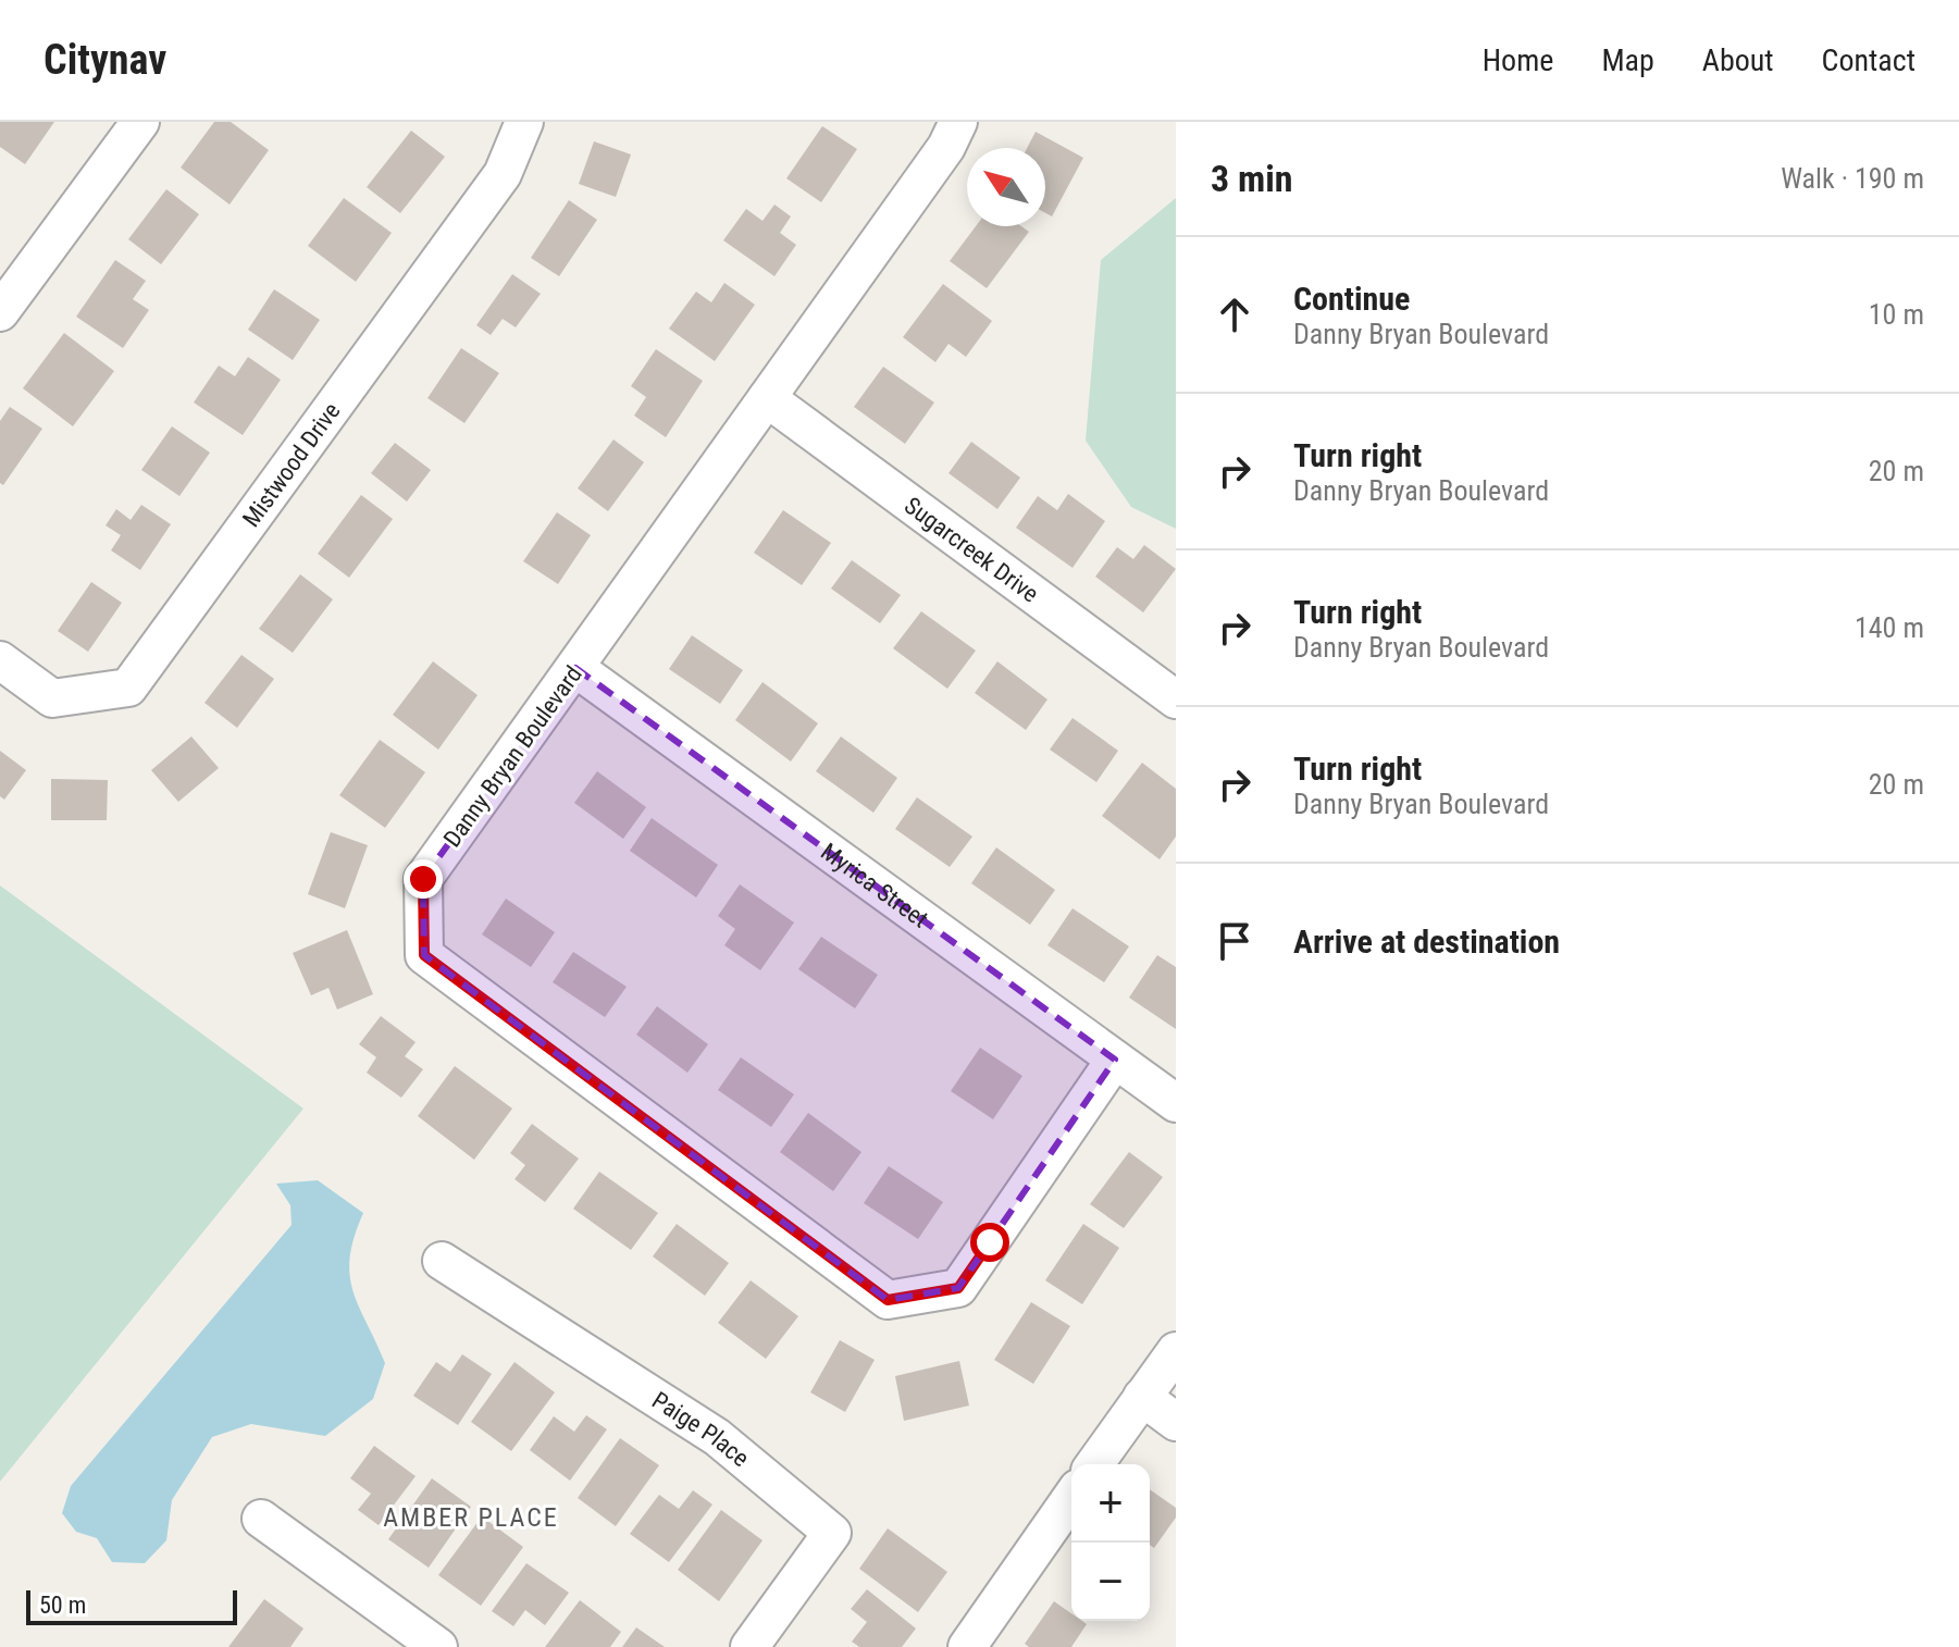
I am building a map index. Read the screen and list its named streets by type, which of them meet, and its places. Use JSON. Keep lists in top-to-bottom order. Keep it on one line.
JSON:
{"streets":{"street":["Mistwood Drive","Sugarcreek Drive","Danny Bryan Boulevard","Myrica Street","Paige Place"]},"crossings":[["Sugarcreek Drive","Danny Bryan Boulevard"],["Danny Bryan Boulevard","Myrica Street"]],"districts":["AMBER PLACE"],"scale_bar":"50 m","north":"top left","page":{"header":"Citynav","nav":["Home","Map","About","Contact"],"heading":["3 min","Walk · 190 m"],"list":[["Continue","Danny Bryan Boulevard","10 m"],["Turn right","Danny Bryan Boulevard","20 m"],["Turn right","Danny Bryan Boulevard","140 m"],["Turn right","Danny Bryan Boulevard","20 m"],"Arrive at destination"],"map_buttons":["+","−"],"scale":"50 m"}}
